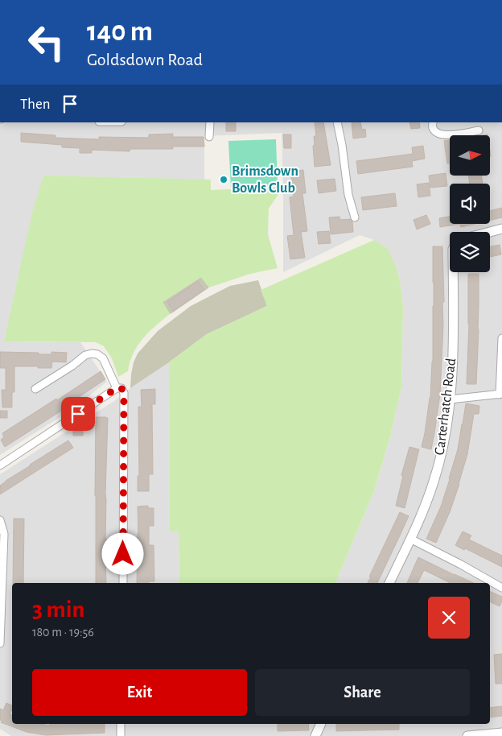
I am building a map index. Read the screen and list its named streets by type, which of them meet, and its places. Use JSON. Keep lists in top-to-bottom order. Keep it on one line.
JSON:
{"streets":{"street":["Carterhatch Road"]},"places":["Brimsdown Bowls Club"],"north":"right","page":{"turn":["140 m","Goldsdown Road"],"then":"Then","heading":["3 min","180 m · 19:56"],"buttons":["Exit","Share"]}}
